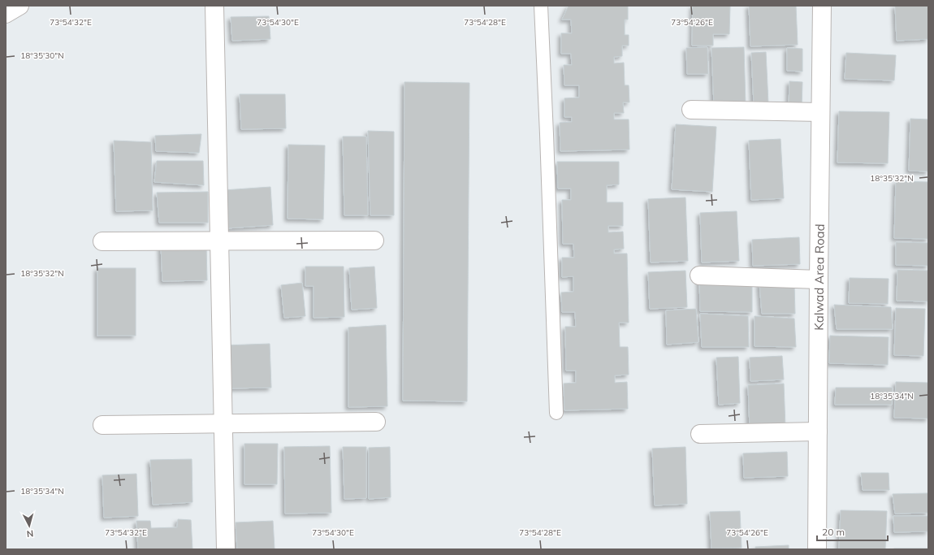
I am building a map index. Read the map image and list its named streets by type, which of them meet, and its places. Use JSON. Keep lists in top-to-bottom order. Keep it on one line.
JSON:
{"streets":{"street":["Kalwad Area Road"]},"scale_bar":"20 m","north":"bottom","coordinates":["73°54'32\"E","73°54'30\"E","73°54'28\"E","73°54'26\"E","18°35'30\"N","18°35'32\"N","18°35'34\"N"]}
